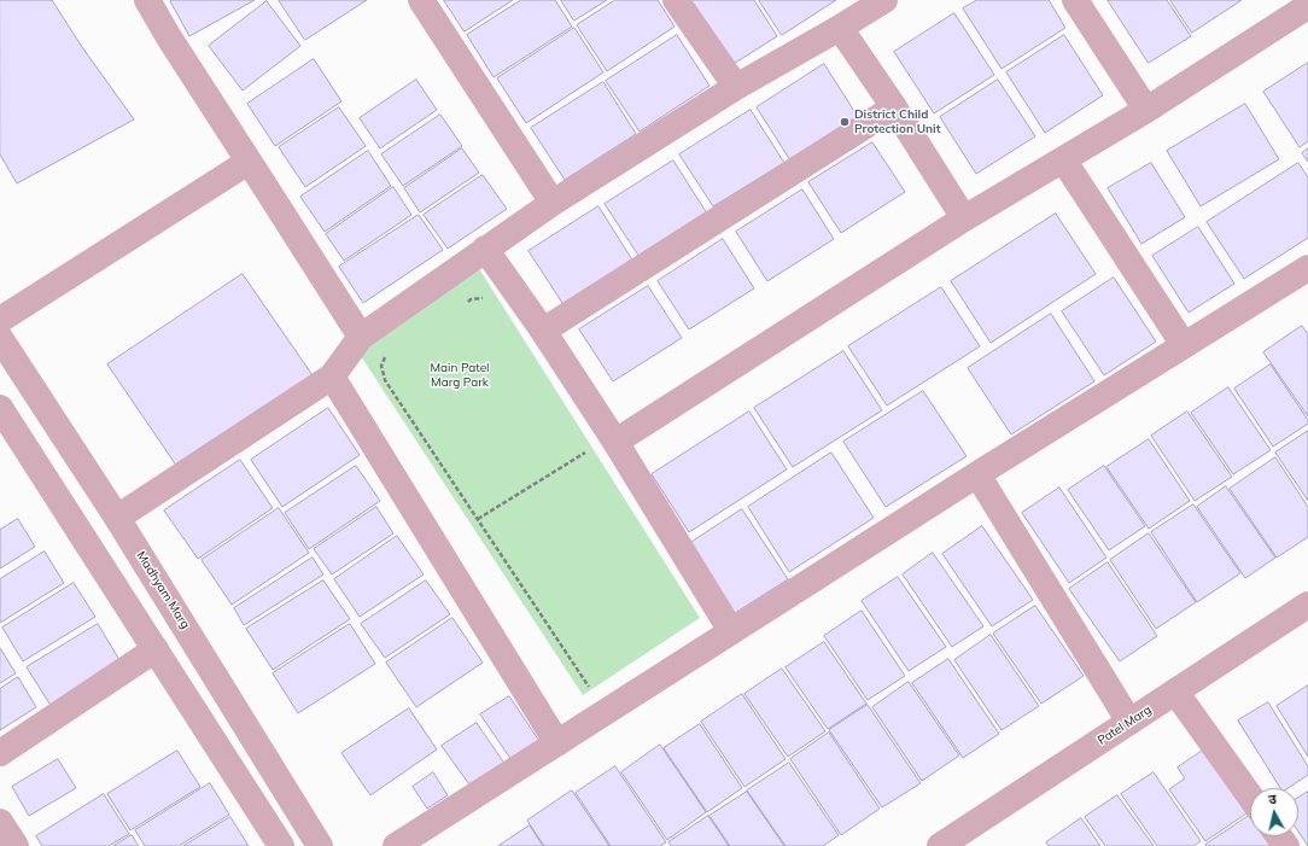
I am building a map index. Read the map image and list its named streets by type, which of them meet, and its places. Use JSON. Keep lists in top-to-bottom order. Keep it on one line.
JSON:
{"streets":{"street":["Madhyam Marg","Patel Marg"]},"parks":["Main Patel Marg Park"],"places":["District Child Protection Unit"],"north":"top"}
